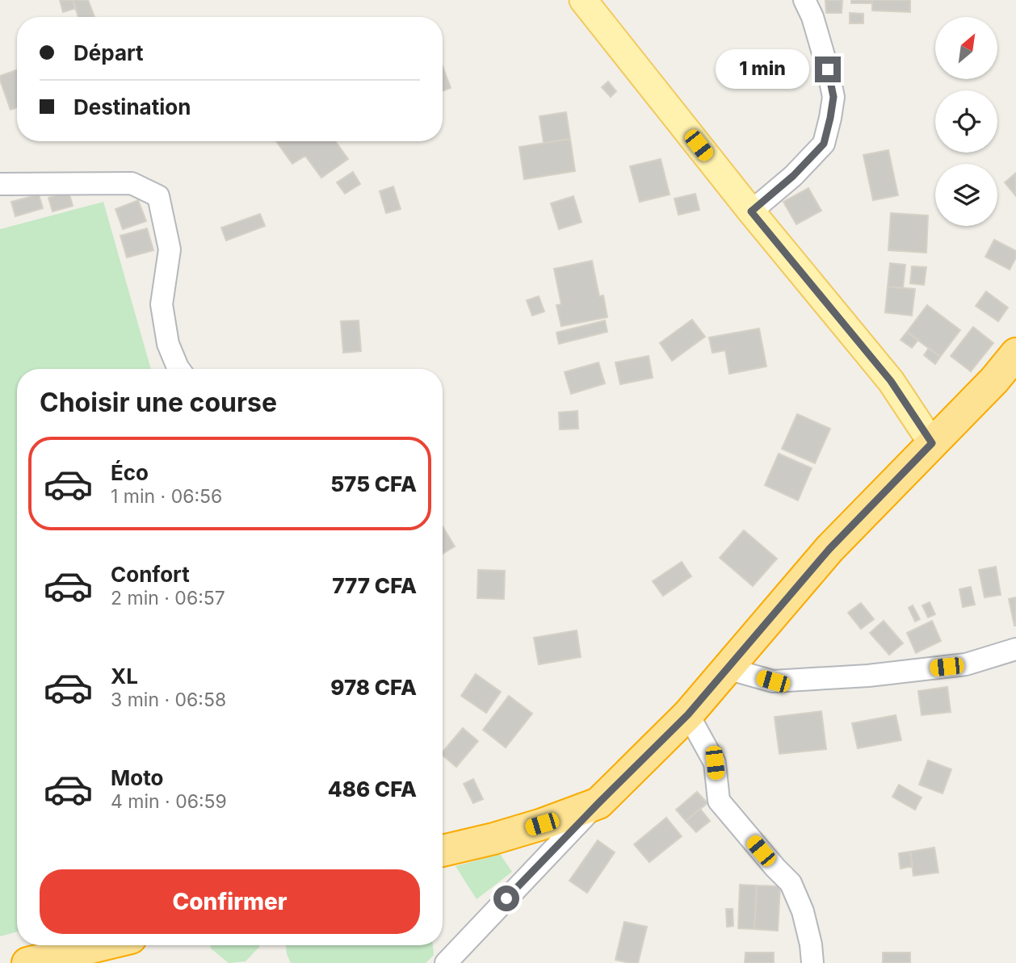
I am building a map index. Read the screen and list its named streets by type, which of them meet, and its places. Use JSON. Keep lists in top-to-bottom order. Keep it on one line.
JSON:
{"north":"top right","page":{"banner":["Départ","Destination"],"bubble":"1 min","heading":"Choisir une course","list":[{"name":"Éco","note":"1 min · 06:56","value":"575 CFA"},{"name":"Confort","note":"2 min · 06:57","value":"777 CFA"},{"name":"XL","note":"3 min · 06:58","value":"978 CFA"},{"name":"Moto","note":"4 min · 06:59","value":"486 CFA"}],"buttons":"Confirmer"}}
